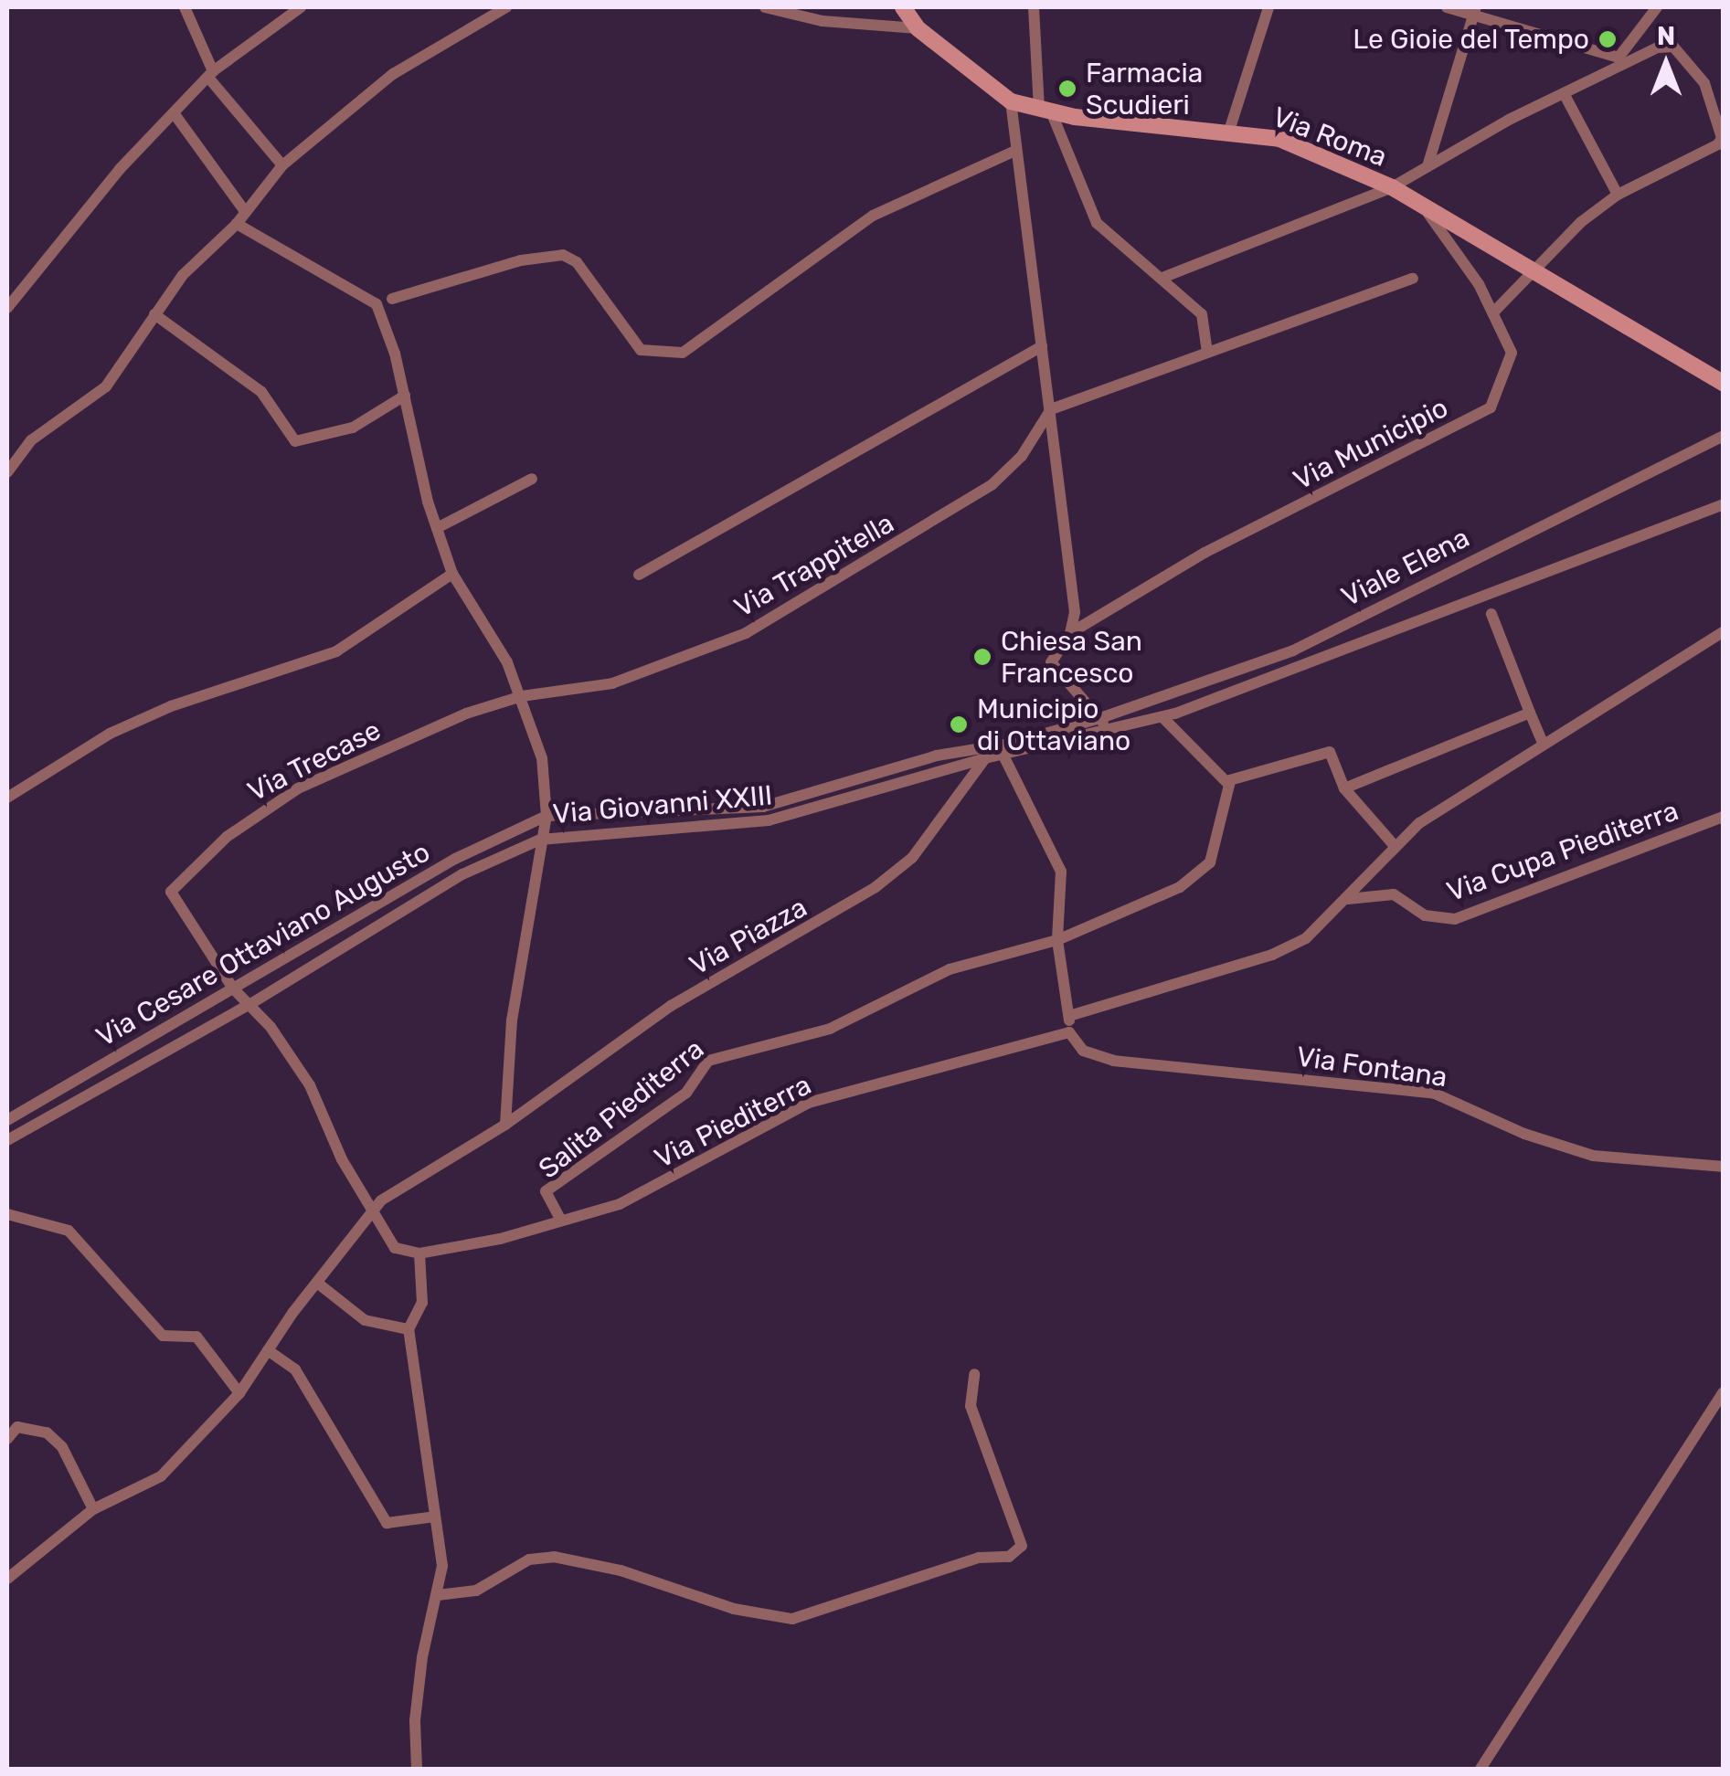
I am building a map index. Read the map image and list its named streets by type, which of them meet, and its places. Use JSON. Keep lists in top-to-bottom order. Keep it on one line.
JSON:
{"streets":{"main road":["Via Roma"],"street":["Via Municipio","Via Trappitella","Viale Elena","Via Trecase","Via Giovanni XXIII","Via Cupa Piediterra","Via Piazza","Via Cesare Ottaviano Augusto","Via Fontana","Salita Piediterra","Via Piediterra"]},"crossings":[["Via Roma","Via Municipio"],["Via Trappitella","Via Trecase"],["Viale Elena","Via Giovanni XXIII"],["Via Trecase","Via Cesare Ottaviano Augusto"],["Via Giovanni XXIII","Via Piazza"],["Via Giovanni XXIII","Via Cesare Ottaviano Augusto"],["Via Fontana","Via Piediterra"],["Salita Piediterra","Via Piediterra"]],"places":["Le Gioie del Tempo","Farmacia Scudieri","Chiesa San Francesco","Municipio di Ottaviano"],"north":"top"}
